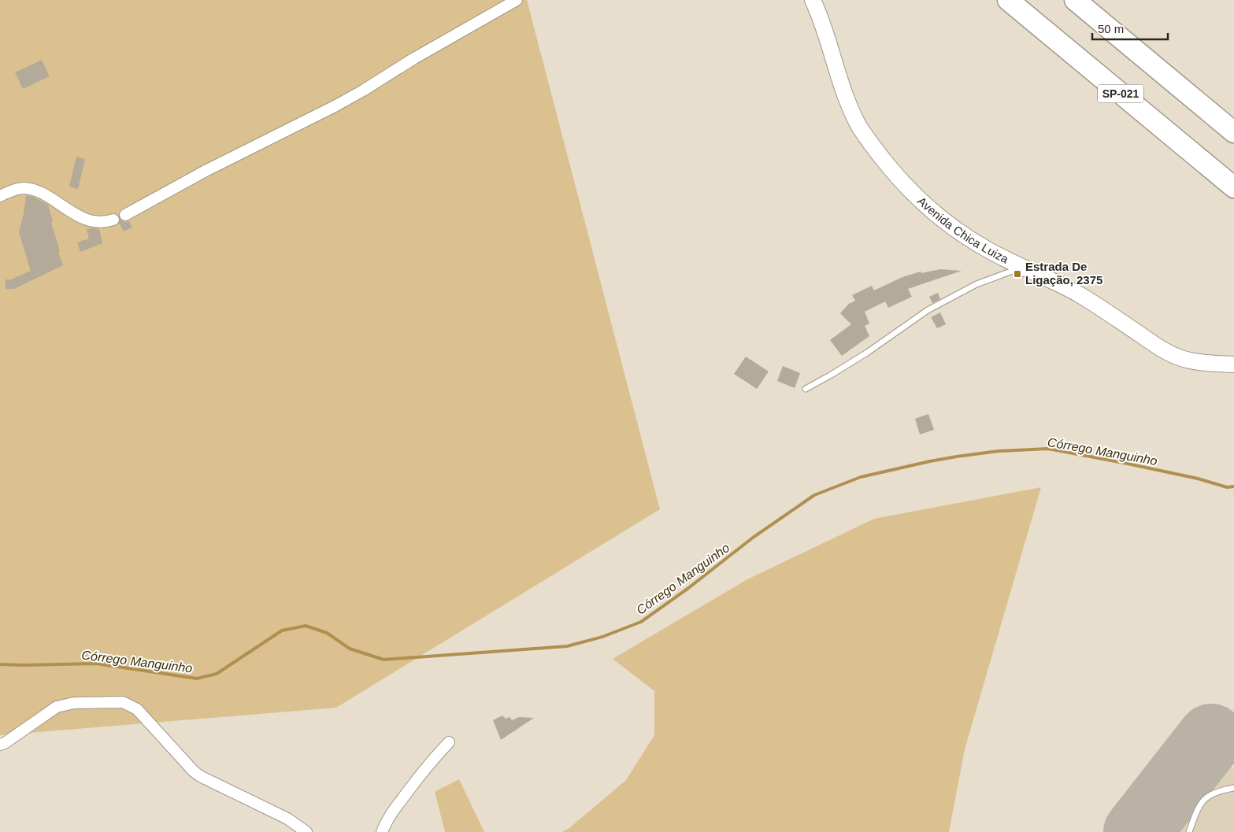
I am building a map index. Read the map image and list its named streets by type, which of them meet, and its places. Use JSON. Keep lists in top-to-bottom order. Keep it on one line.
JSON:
{"streets":{"highway":["SP-021"],"main road":["Avenida Chica Luiza"]},"water":["Córrego Manguinho"],"places":{"transit":["Estrada De Ligação, 2375"]},"scale_bar":"50 m"}
